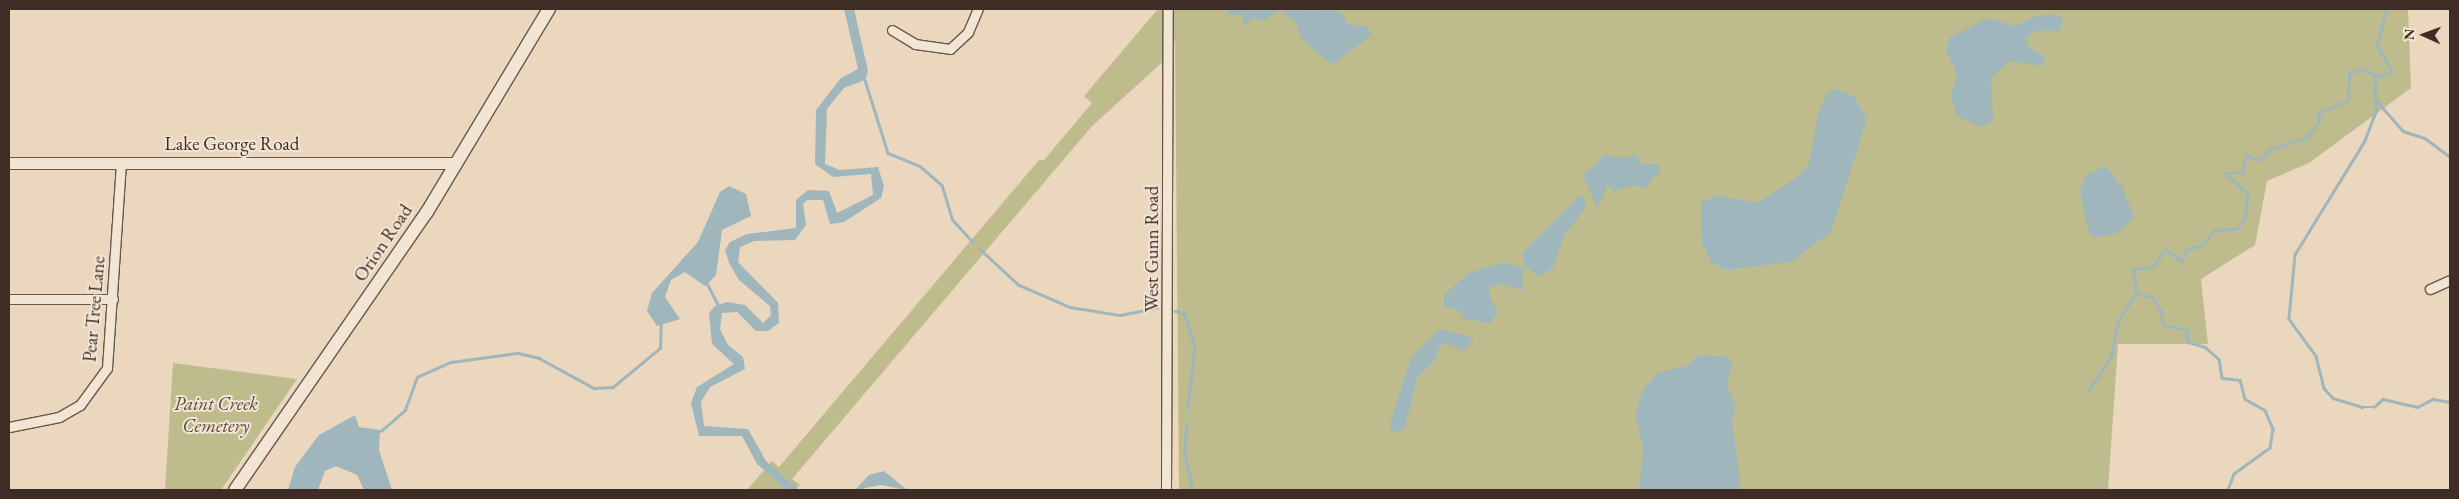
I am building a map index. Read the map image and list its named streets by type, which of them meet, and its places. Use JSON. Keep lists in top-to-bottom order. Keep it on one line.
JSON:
{"streets":{"main road":["Orion Road"],"street":["Lake George Road","West Gunn Road","Pear Tree Lane"]},"crossings":[["Lake George Road","Orion Road"],["Lake George Road","Pear Tree Lane"]],"parks":["Paint Creek Cemetery"],"north":"left"}
